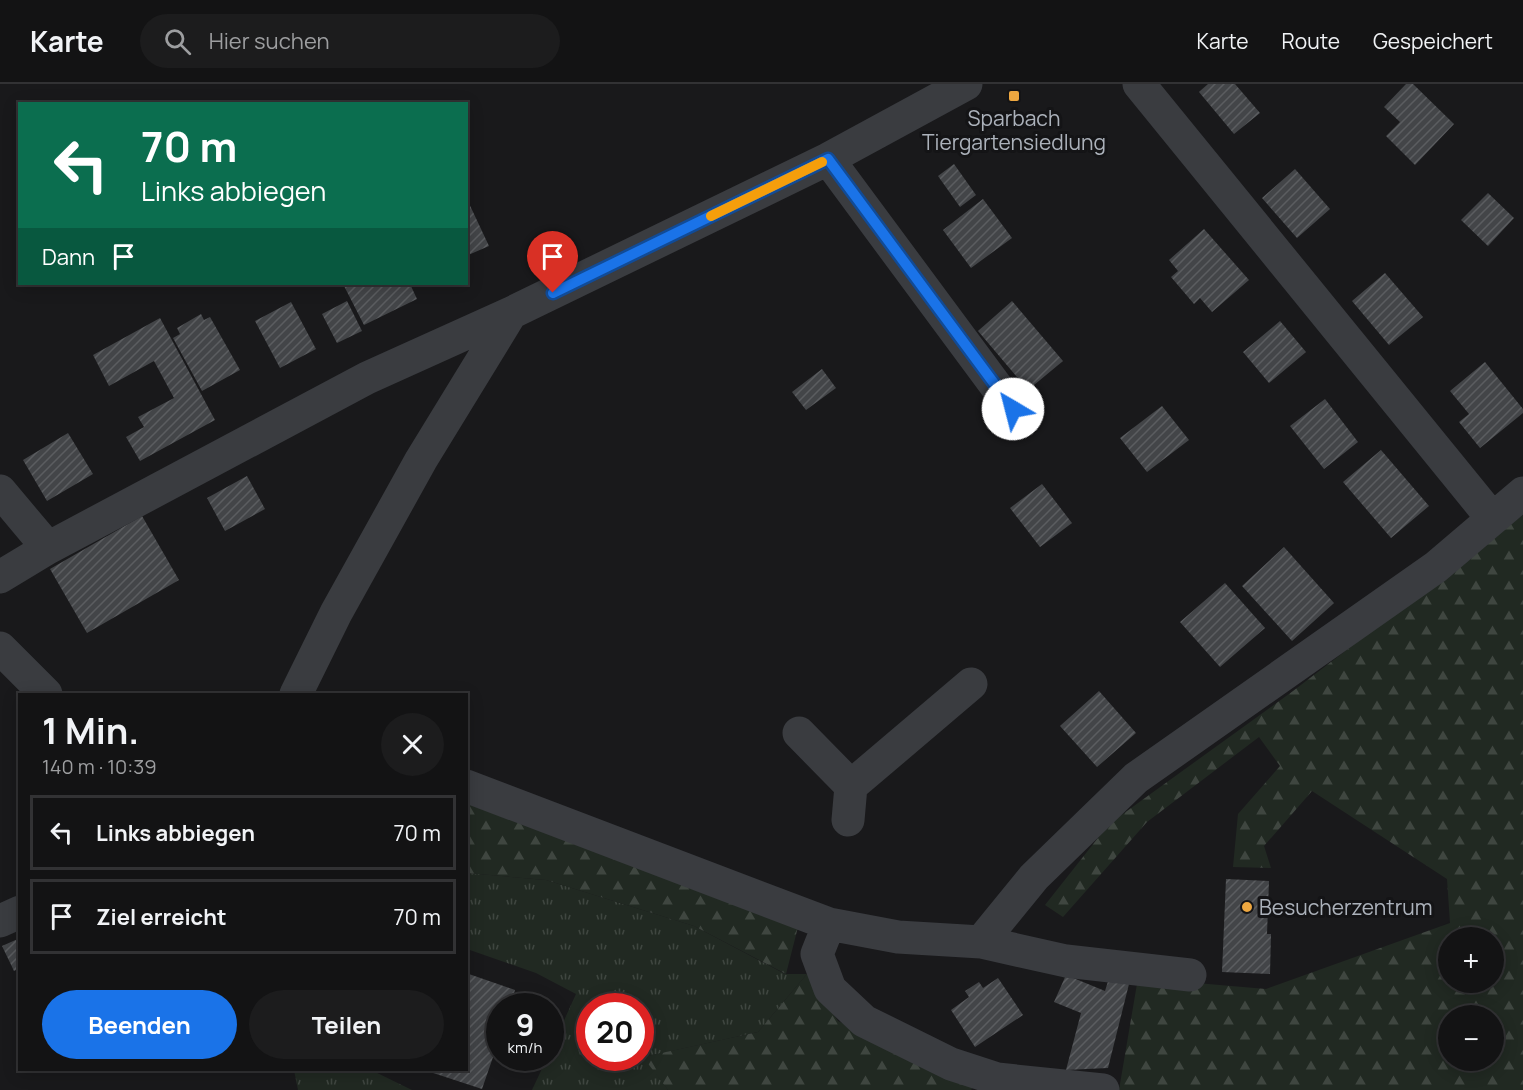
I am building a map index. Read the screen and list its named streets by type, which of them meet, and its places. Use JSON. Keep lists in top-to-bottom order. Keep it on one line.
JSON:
{"places":{"transit":["Sparbach Tiergartensiedlung"],"other":["Besucherzentrum"]},"page":{"header":"Karte","search":"Hier suchen","nav":["Karte","Route","Gespeichert"],"turn":["70 m","Links abbiegen"],"then":"Dann","heading":["1 Min.","140 m · 10:39"],"list":[{"name":"Links abbiegen","value":"70 m"},{"name":"Ziel erreicht","value":"70 m"}],"map_buttons":["+","−"],"buttons":["Beenden","Teilen"],"speed":"9 km/h","limit":"20"}}
